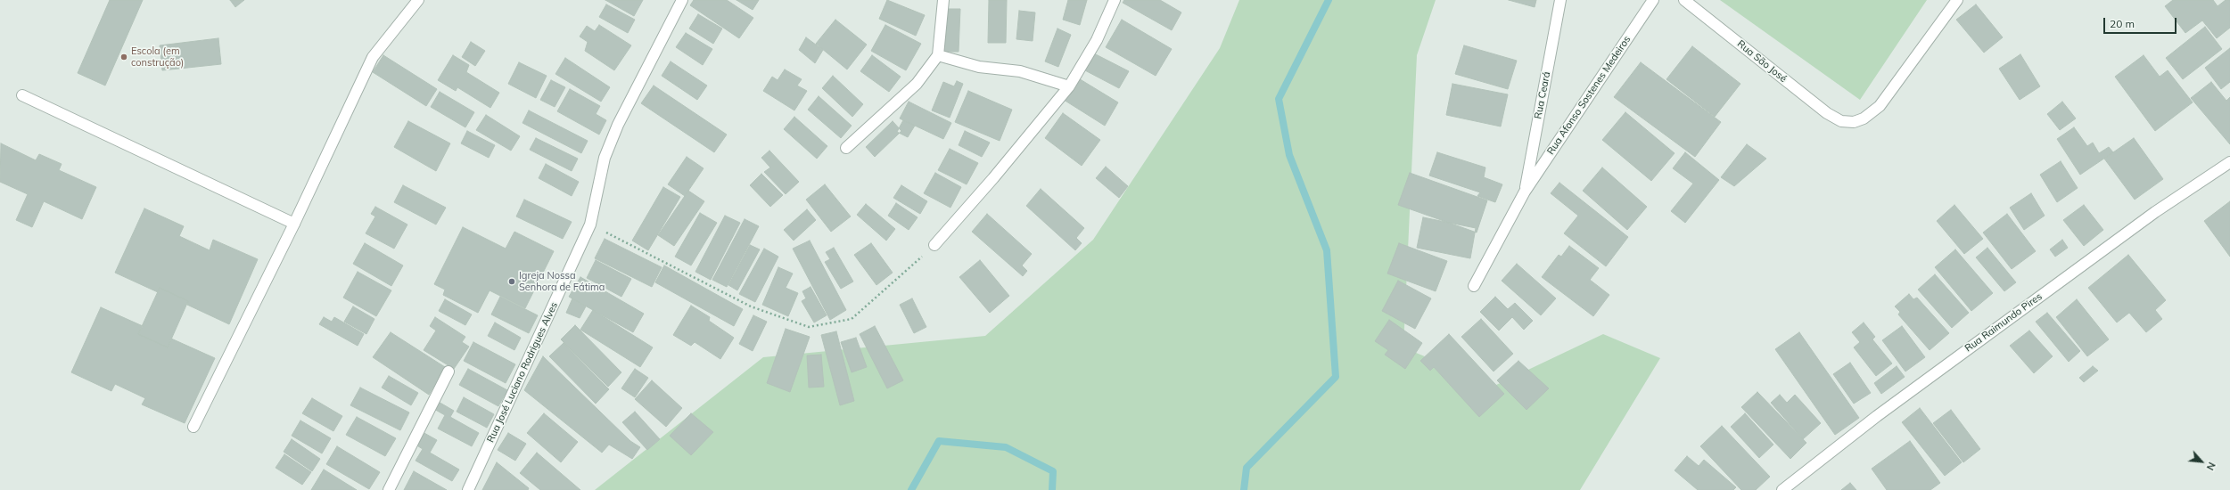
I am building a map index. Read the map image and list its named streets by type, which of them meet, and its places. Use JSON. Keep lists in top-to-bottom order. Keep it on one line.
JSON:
{"streets":{"street":["Rua São José","Rua Ceará","Rua Afonso Sostenes Medeiros","Rua Raimundo Pires","Rua José Luciano Rodrigues Alves"]},"crossings":[["Rua Ceará","Rua Afonso Sostenes Medeiros"]],"places":["Escola (em construção)","Igreja Nossa Senhora de Fátima"],"scale_bar":"20 m","north":"bottom right"}
